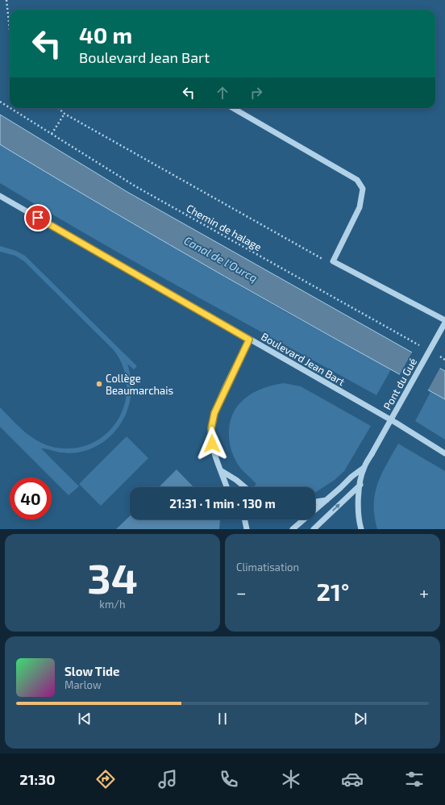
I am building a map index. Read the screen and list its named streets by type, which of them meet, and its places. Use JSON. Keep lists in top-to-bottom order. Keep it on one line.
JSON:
{"streets":{"street":["Boulevard Jean Bart","Pont du Gué"],"path":["Chemin de halage"]},"water":["Canal de l'Ourcq"],"places":["Collège Beaumarchais"],"page":{"turn":["40 m","Boulevard Jean Bart"],"limit":"40","trip":"21:31 · 1 min · 130 m","tile":[["34","km/h"],"Climatisation"],"heat":["−","21°","+"],"song":["Slow Tide","Marlow"],"tabs":"21:30"}}
